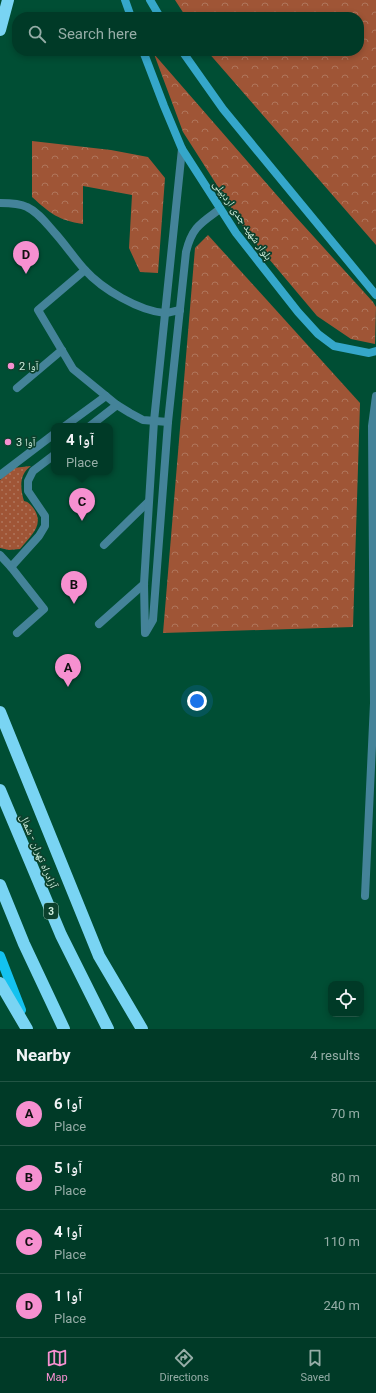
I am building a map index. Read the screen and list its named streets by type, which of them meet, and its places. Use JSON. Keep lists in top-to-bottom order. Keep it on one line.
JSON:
{"streets":{"highway":["آزادراه تهران - شمال","3"],"main road":["بلوار شهید جدی اردبیلی"]},"places":["آوا 2","آوا 3"],"page":{"search":"Search here","pins":["D","C","B","A"],"popup":["آوا 4","Place"],"heading":["Nearby","4 results"],"list":[{"mark":"A","name":"آوا 6","note":"Place","value":"70 m"},{"mark":"B","name":"آوا 5","note":"Place","value":"80 m"},{"mark":"C","name":"آوا 4","note":"Place","value":"110 m"},{"mark":"D","name":"آوا 1","note":"Place","value":"240 m"}],"nav":["Map","Directions","Saved"]}}
